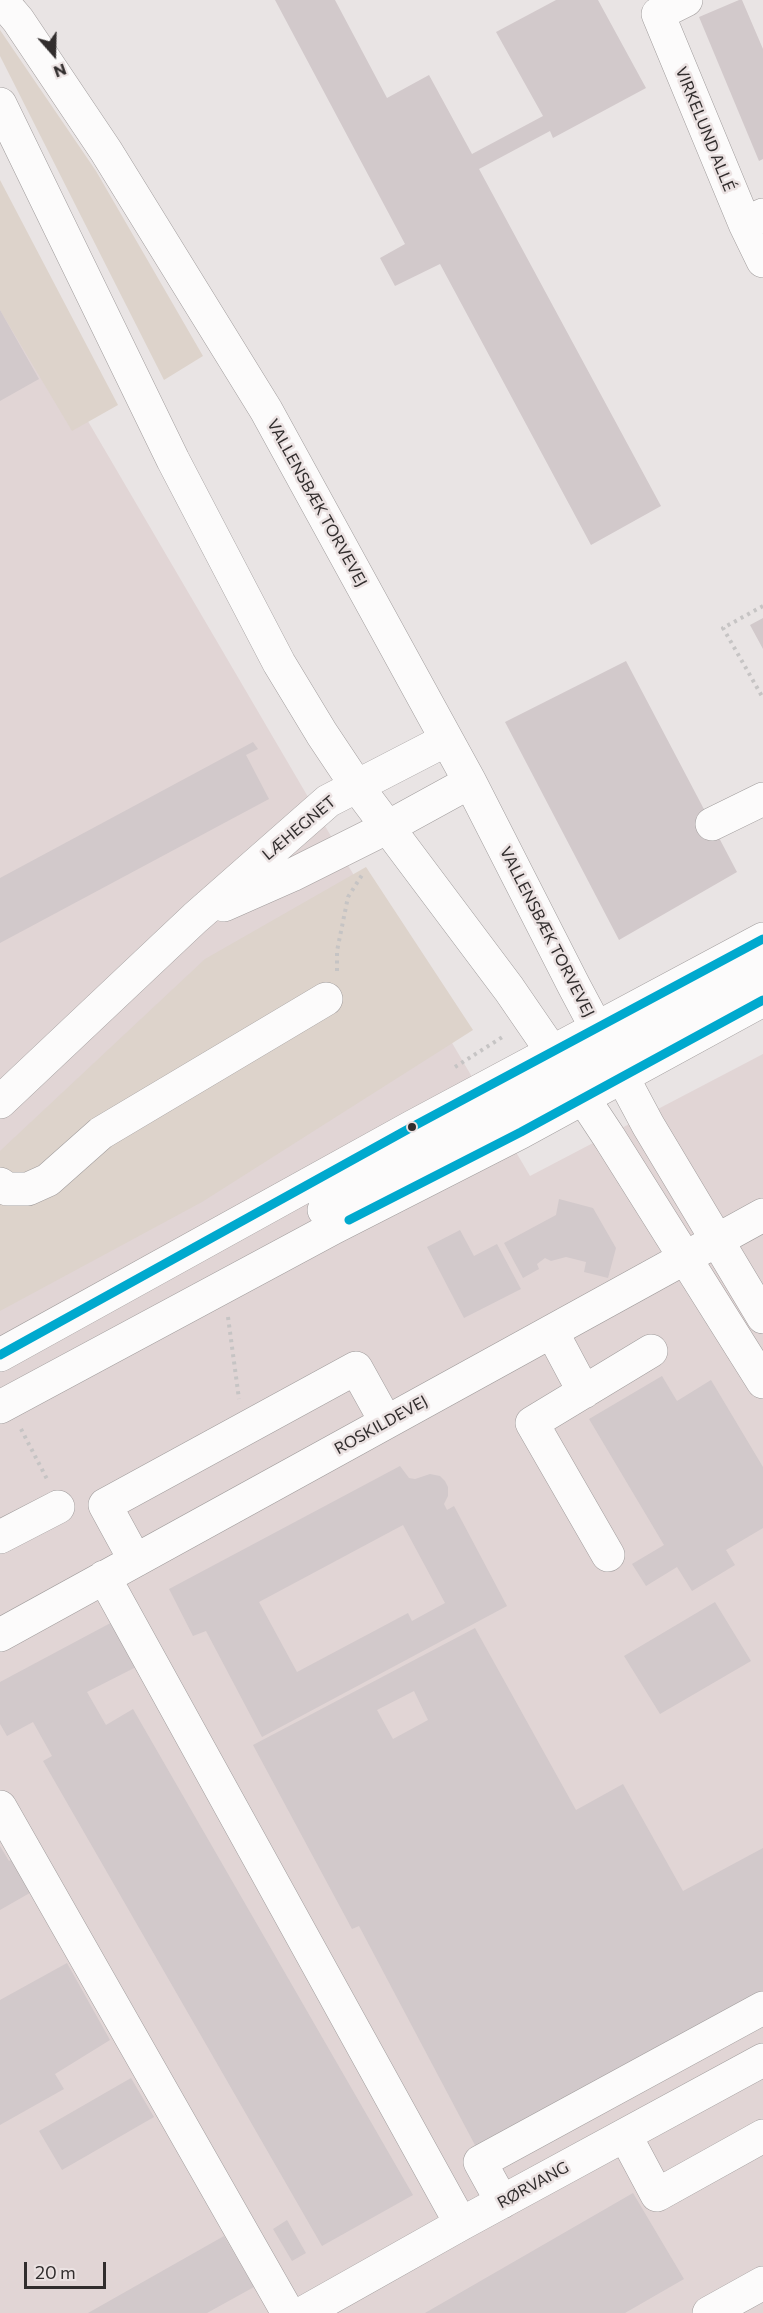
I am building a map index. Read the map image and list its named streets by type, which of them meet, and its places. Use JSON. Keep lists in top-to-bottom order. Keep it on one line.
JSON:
{"streets":{"street":["VIRKELUND ALLÉ","VALLENSBÆK TORVEVEJ","LÆHEGNET","ROSKILDEVEJ","RØRVANG"]},"crossings":[["VALLENSBÆK TORVEVEJ","LÆHEGNET"],["VALLENSBÆK TORVEVEJ","ROSKILDEVEJ"]],"scale_bar":"20 m","north":"bottom"}
